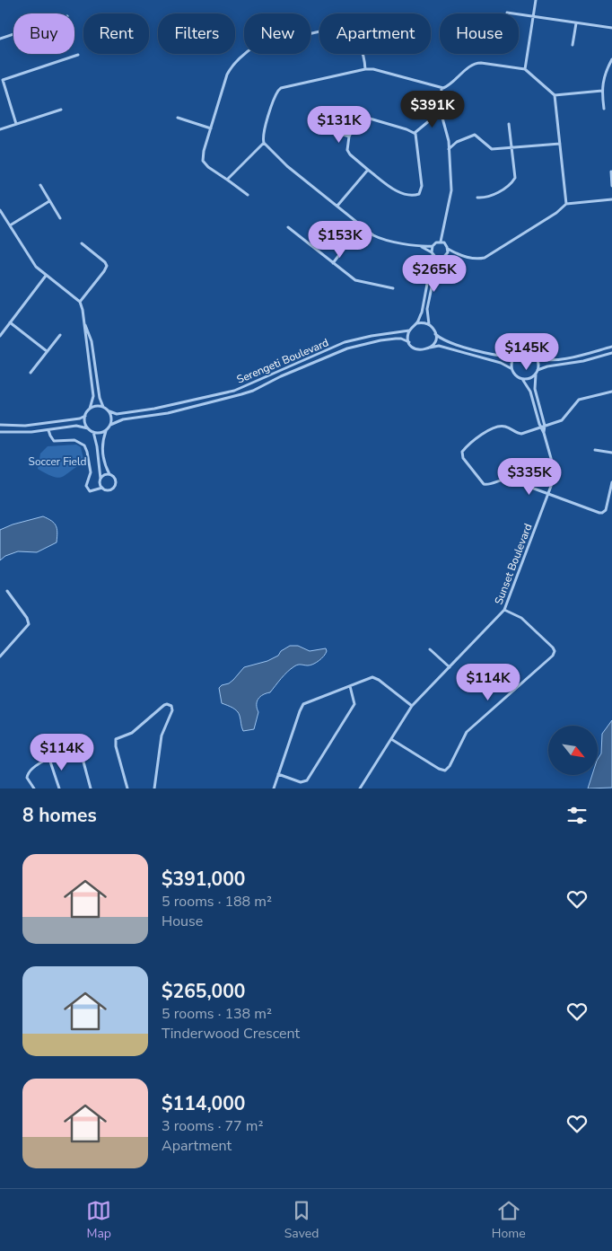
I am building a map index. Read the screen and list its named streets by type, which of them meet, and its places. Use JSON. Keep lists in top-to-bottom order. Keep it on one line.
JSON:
{"streets":{"street":["Serengeti Boulevard","Sunset Boulevard"]},"parks":["Soccer Field"],"north":"bottom right","page":{"chip":["Buy","Rent","Filters","New","Apartment","House"],"price":["$391K","$131K","$153K","$265K","$145K","$335K","$114K","$114K"],"heading":"8 homes","list":[{"name":"$391,000","note":"5 rooms · 188 m² · House"},{"name":"$265,000","note":"5 rooms · 138 m² · Tinderwood Crescent"},{"name":"$114,000","note":"3 rooms · 77 m² · Apartment"}],"tabs":["Map","Saved","Home"]}}
